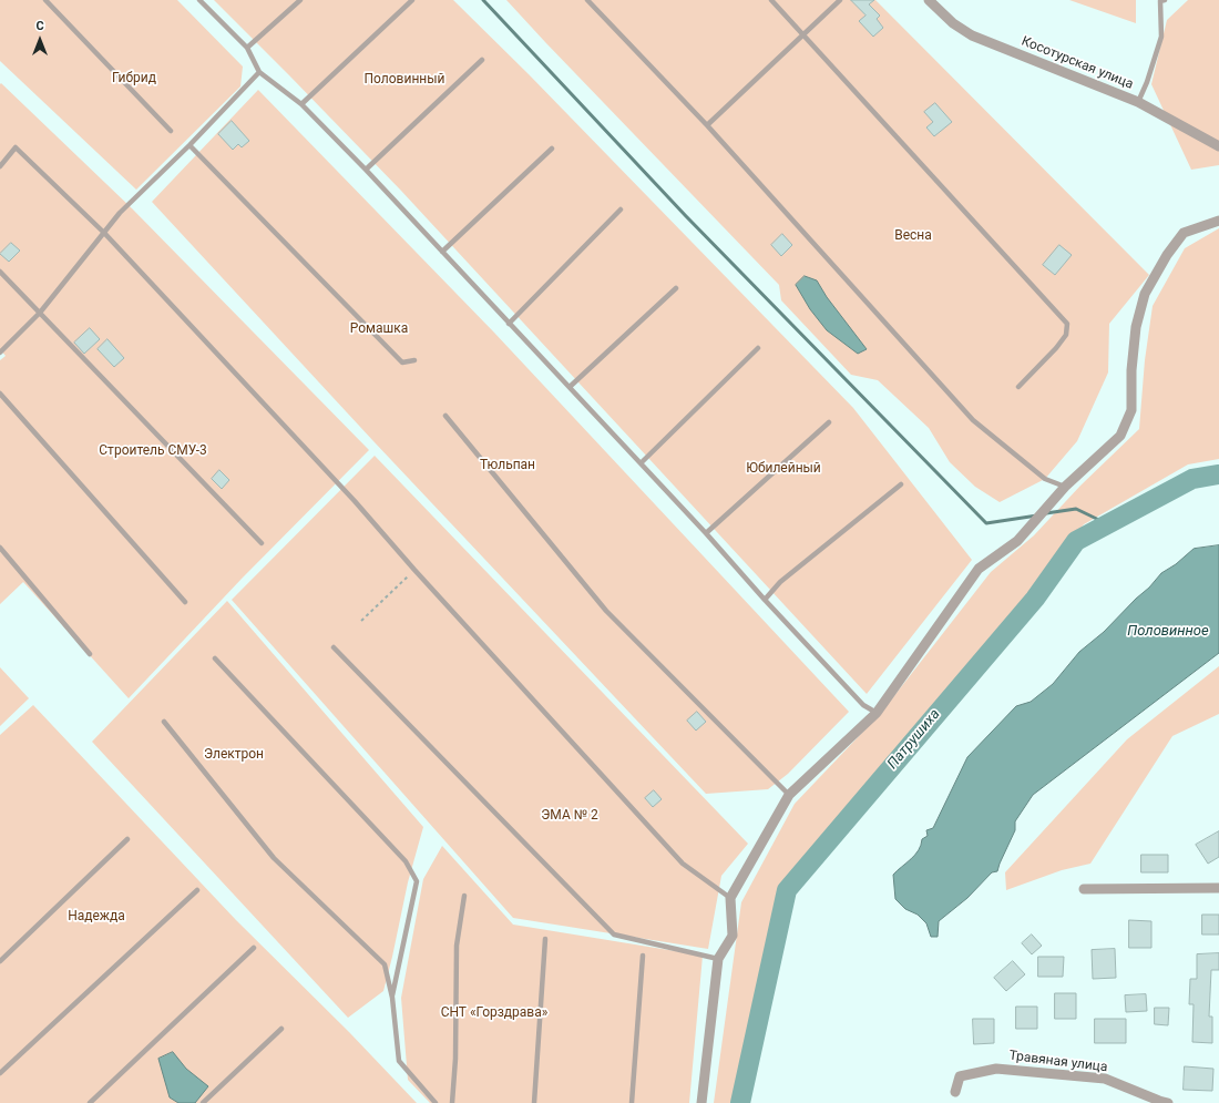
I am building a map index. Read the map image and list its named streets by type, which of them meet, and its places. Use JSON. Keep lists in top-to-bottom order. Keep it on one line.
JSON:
{"streets":{"street":["Косотурская улица","Травяная улица"]},"water":["Половинное","Патрушиха"],"parks":["Гибрид","Половинный","Весна","Ромашка","Строитель СМУ-3","Тюльпан","Юбилейный","Электрон","ЭМА № 2","Надежда","СНТ «Горздрава»"],"north":"top"}
